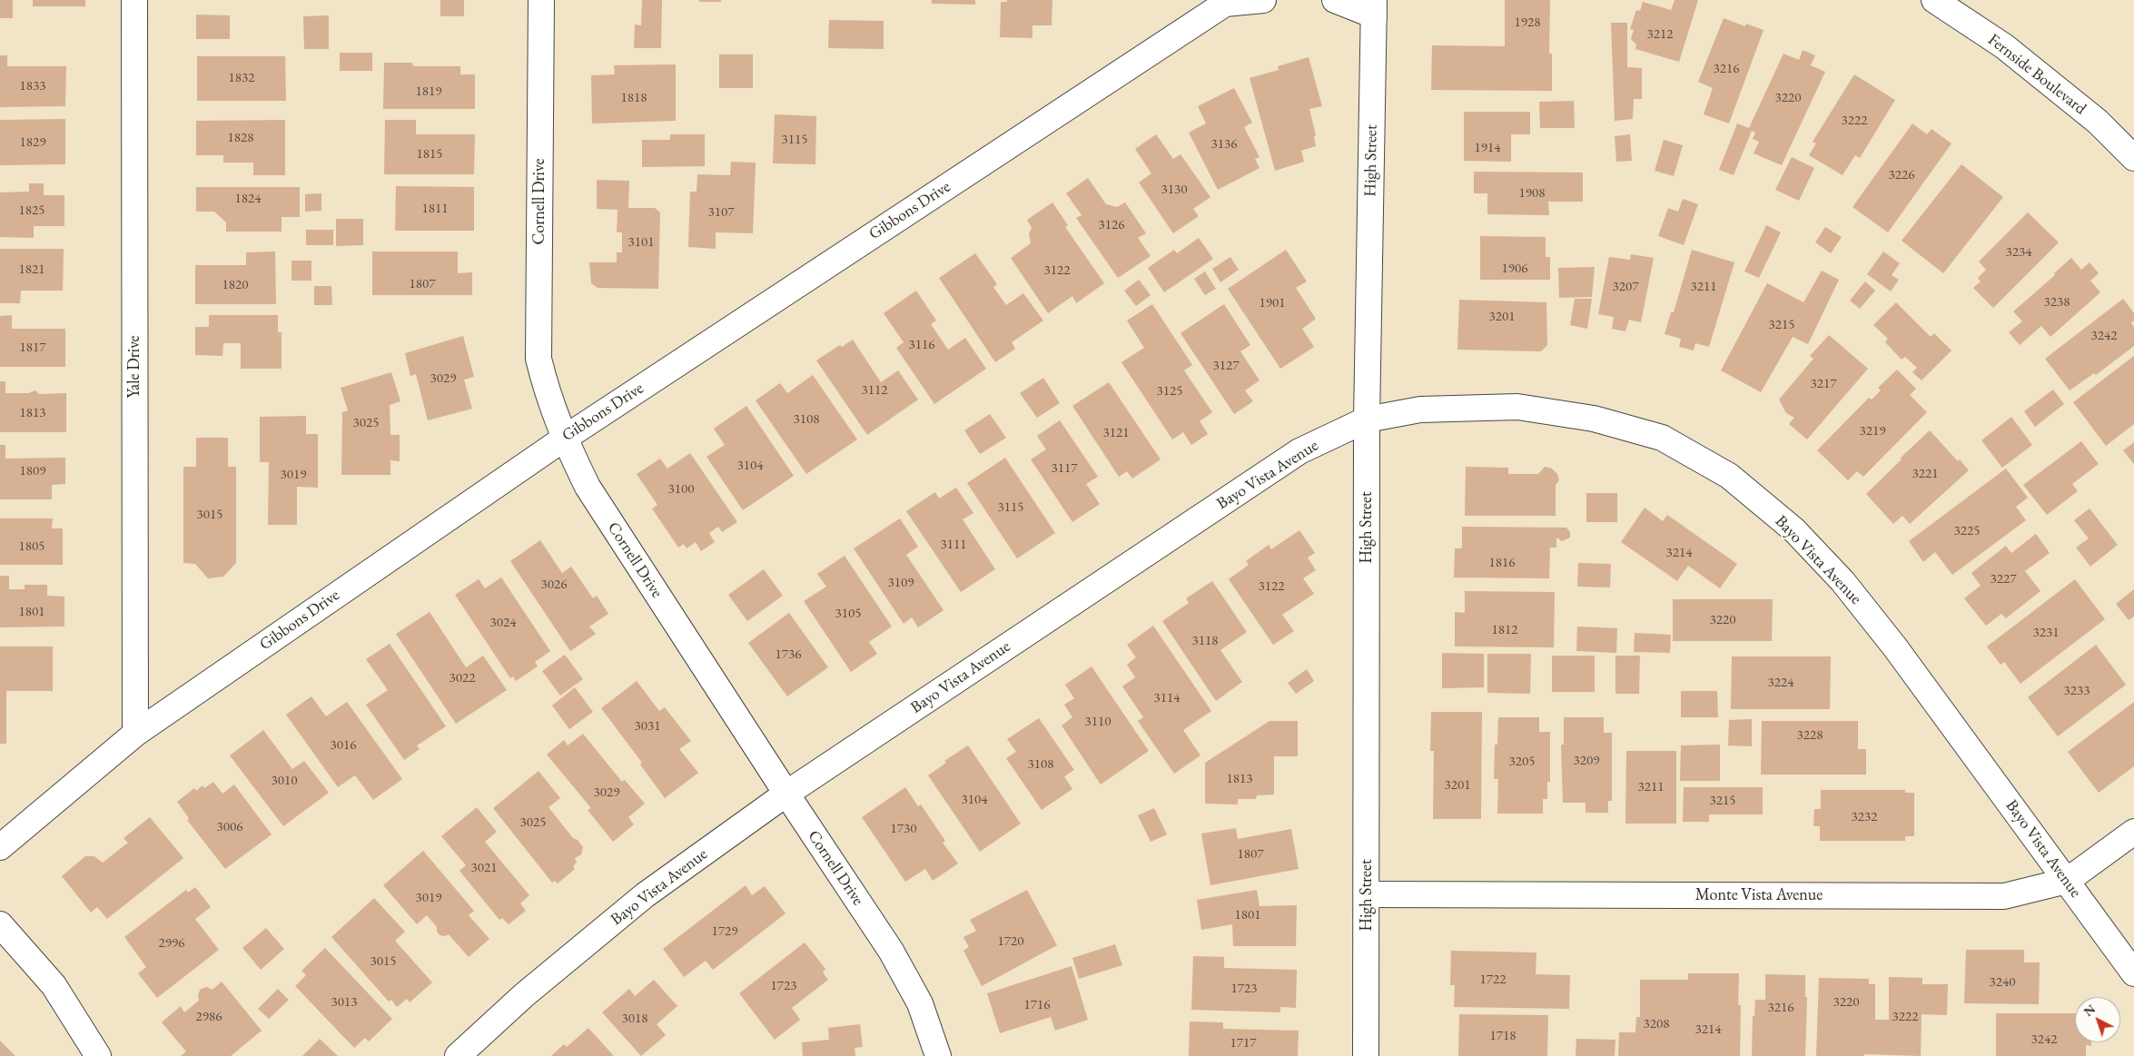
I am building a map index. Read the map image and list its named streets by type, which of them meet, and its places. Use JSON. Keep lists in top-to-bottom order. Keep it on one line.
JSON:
{"streets":{"street":["Fernside Boulevard","High Street","Cornell Drive","Gibbons Drive","Yale Drive","Bayo Vista Avenue","Monte Vista Avenue"]},"crossings":[["High Street","Bayo Vista Avenue"],["High Street","Monte Vista Avenue"],["Cornell Drive","Gibbons Drive"],["Cornell Drive","Bayo Vista Avenue"],["Gibbons Drive","Yale Drive"],["Bayo Vista Avenue","Monte Vista Avenue"]],"house_numbers":["1928","3212","3216","1832","1833","1819","1818","3220","3222","1828","3115","1829","3136","1914","1815","3226","3130","1908","1824","1811","1825","3107","3126","3101","3234","1906","1821","3122","1807","1820","3207","3211","3238","1901","3201","3215","3242","3116","1817","3127","3029","3217","3112","3125","1813","3108","3025","3219","3121","3104","3117","1809","3221","3019","3100","3115","3015","3225","3111","1805","3214","1816","3227","3109","3026","3122","1801","3105","3220","3024","1812","3231","3118","1736","3022","3224","3233","3114","3110","3031","3228","3016","3209","3205","3108","1813","3010","3201","3211","3029","3104","3215","3232","3025","3006","1730","1807","3021","3019","1801","1729","1720","2996","3015","1722","3240","1723","1723","3013","3220","1716","3216","2986","3222","3018","3208","3214","1718","3242","1717"],"north":"top left"}
